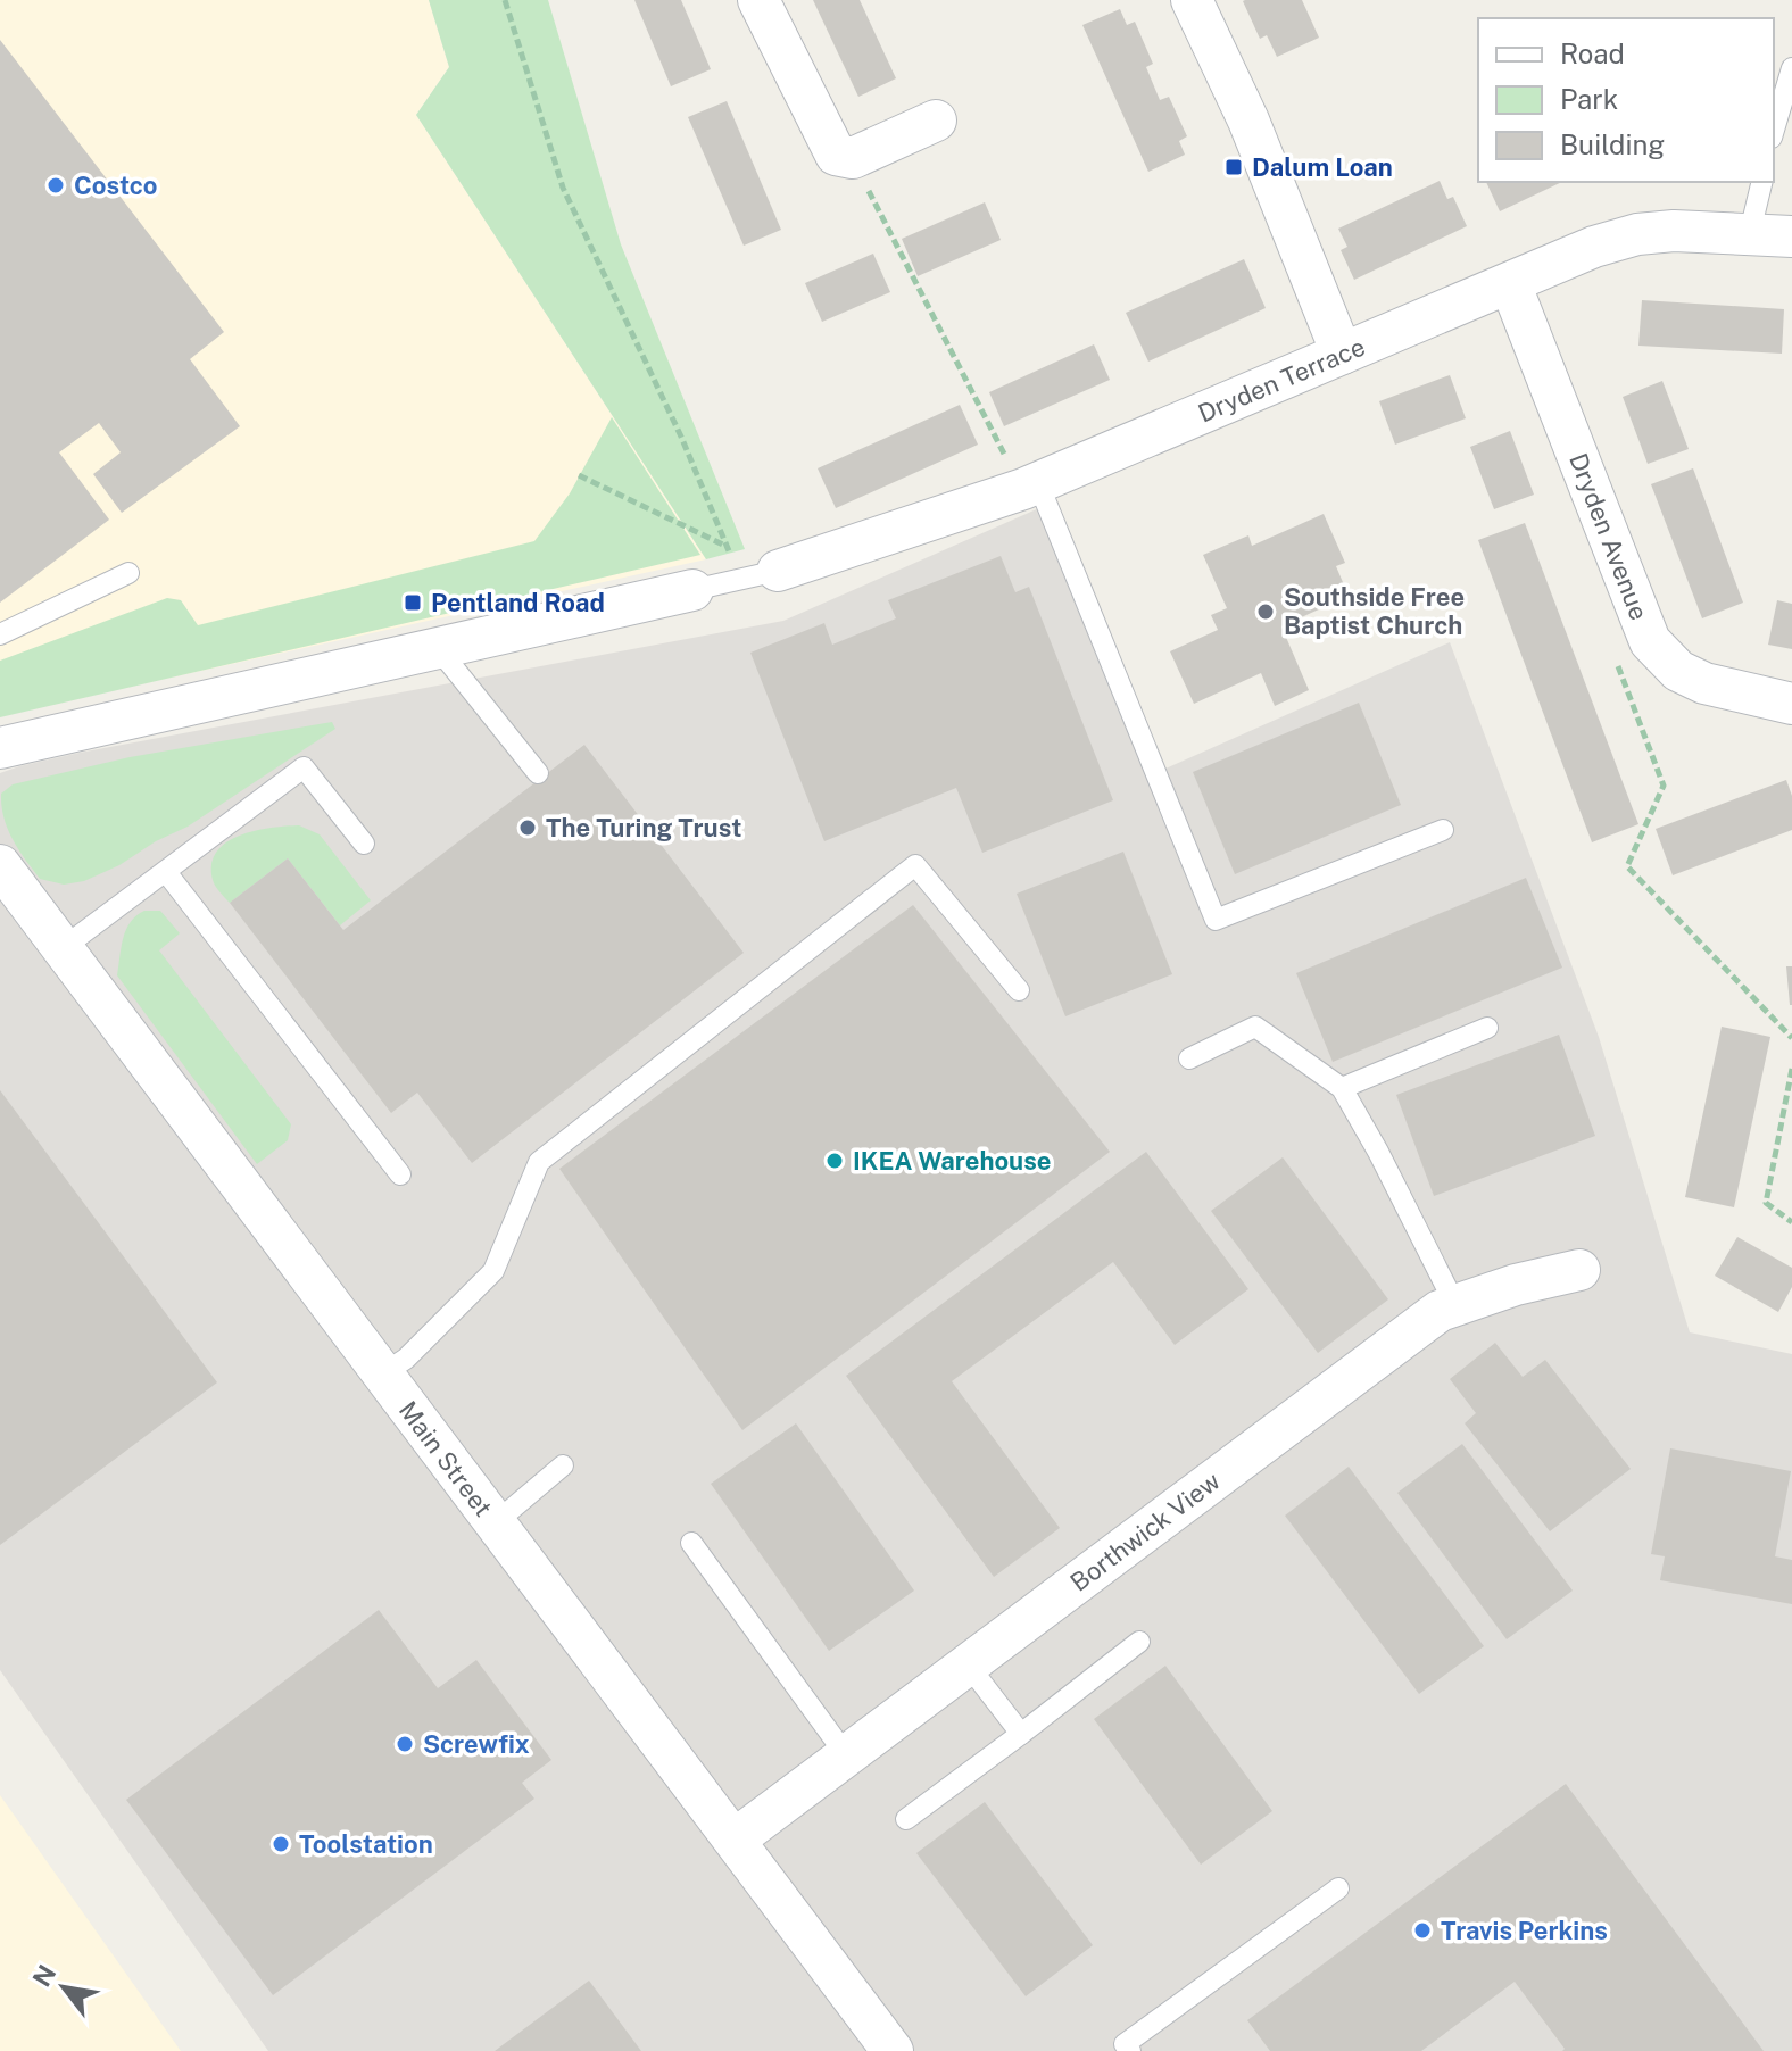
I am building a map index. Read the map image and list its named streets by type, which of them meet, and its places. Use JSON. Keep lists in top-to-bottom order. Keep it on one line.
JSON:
{"streets":{"street":["Dryden Terrace","Dryden Avenue","Main Street","Borthwick View"]},"crossings":[["Dryden Terrace","Dryden Avenue"],["Main Street","Borthwick View"]],"places":{"transit":["Dalum Loan","Pentland Road"],"other":["Costco","Southside Free Baptist Church","The Turing Trust","IKEA Warehouse","Screwfix","Toolstation","Travis Perkins"]},"legend":["Road","Park","Building"],"north":"top left"}
